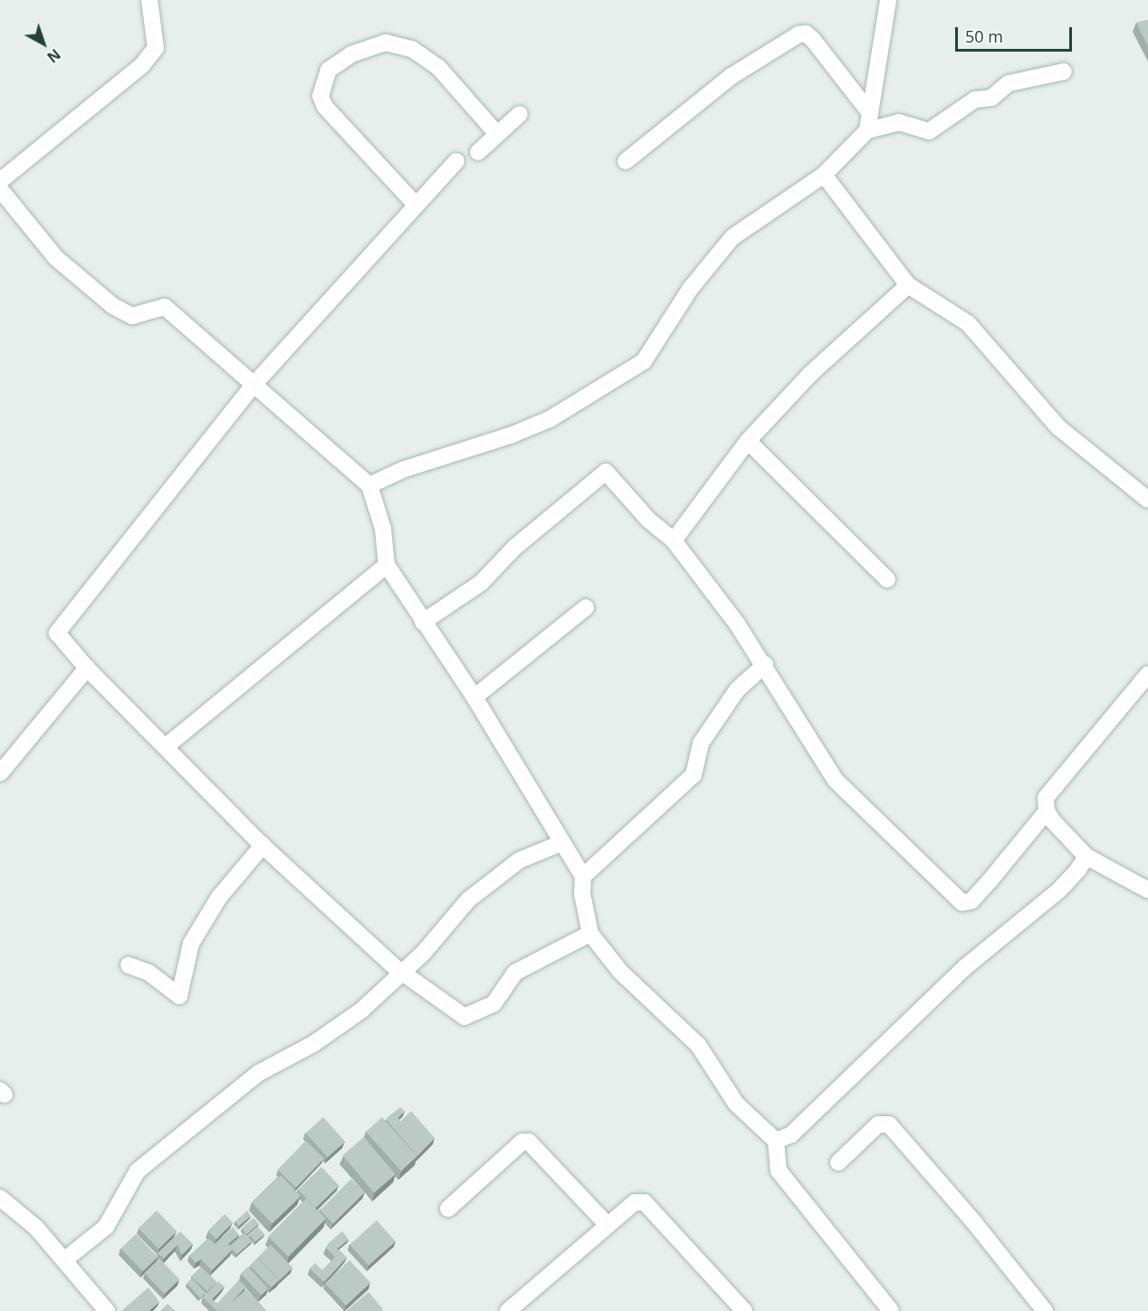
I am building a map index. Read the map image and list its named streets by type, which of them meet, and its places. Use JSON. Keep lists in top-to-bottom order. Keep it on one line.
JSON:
{"scale_bar":"50 m","north":"bottom right"}
